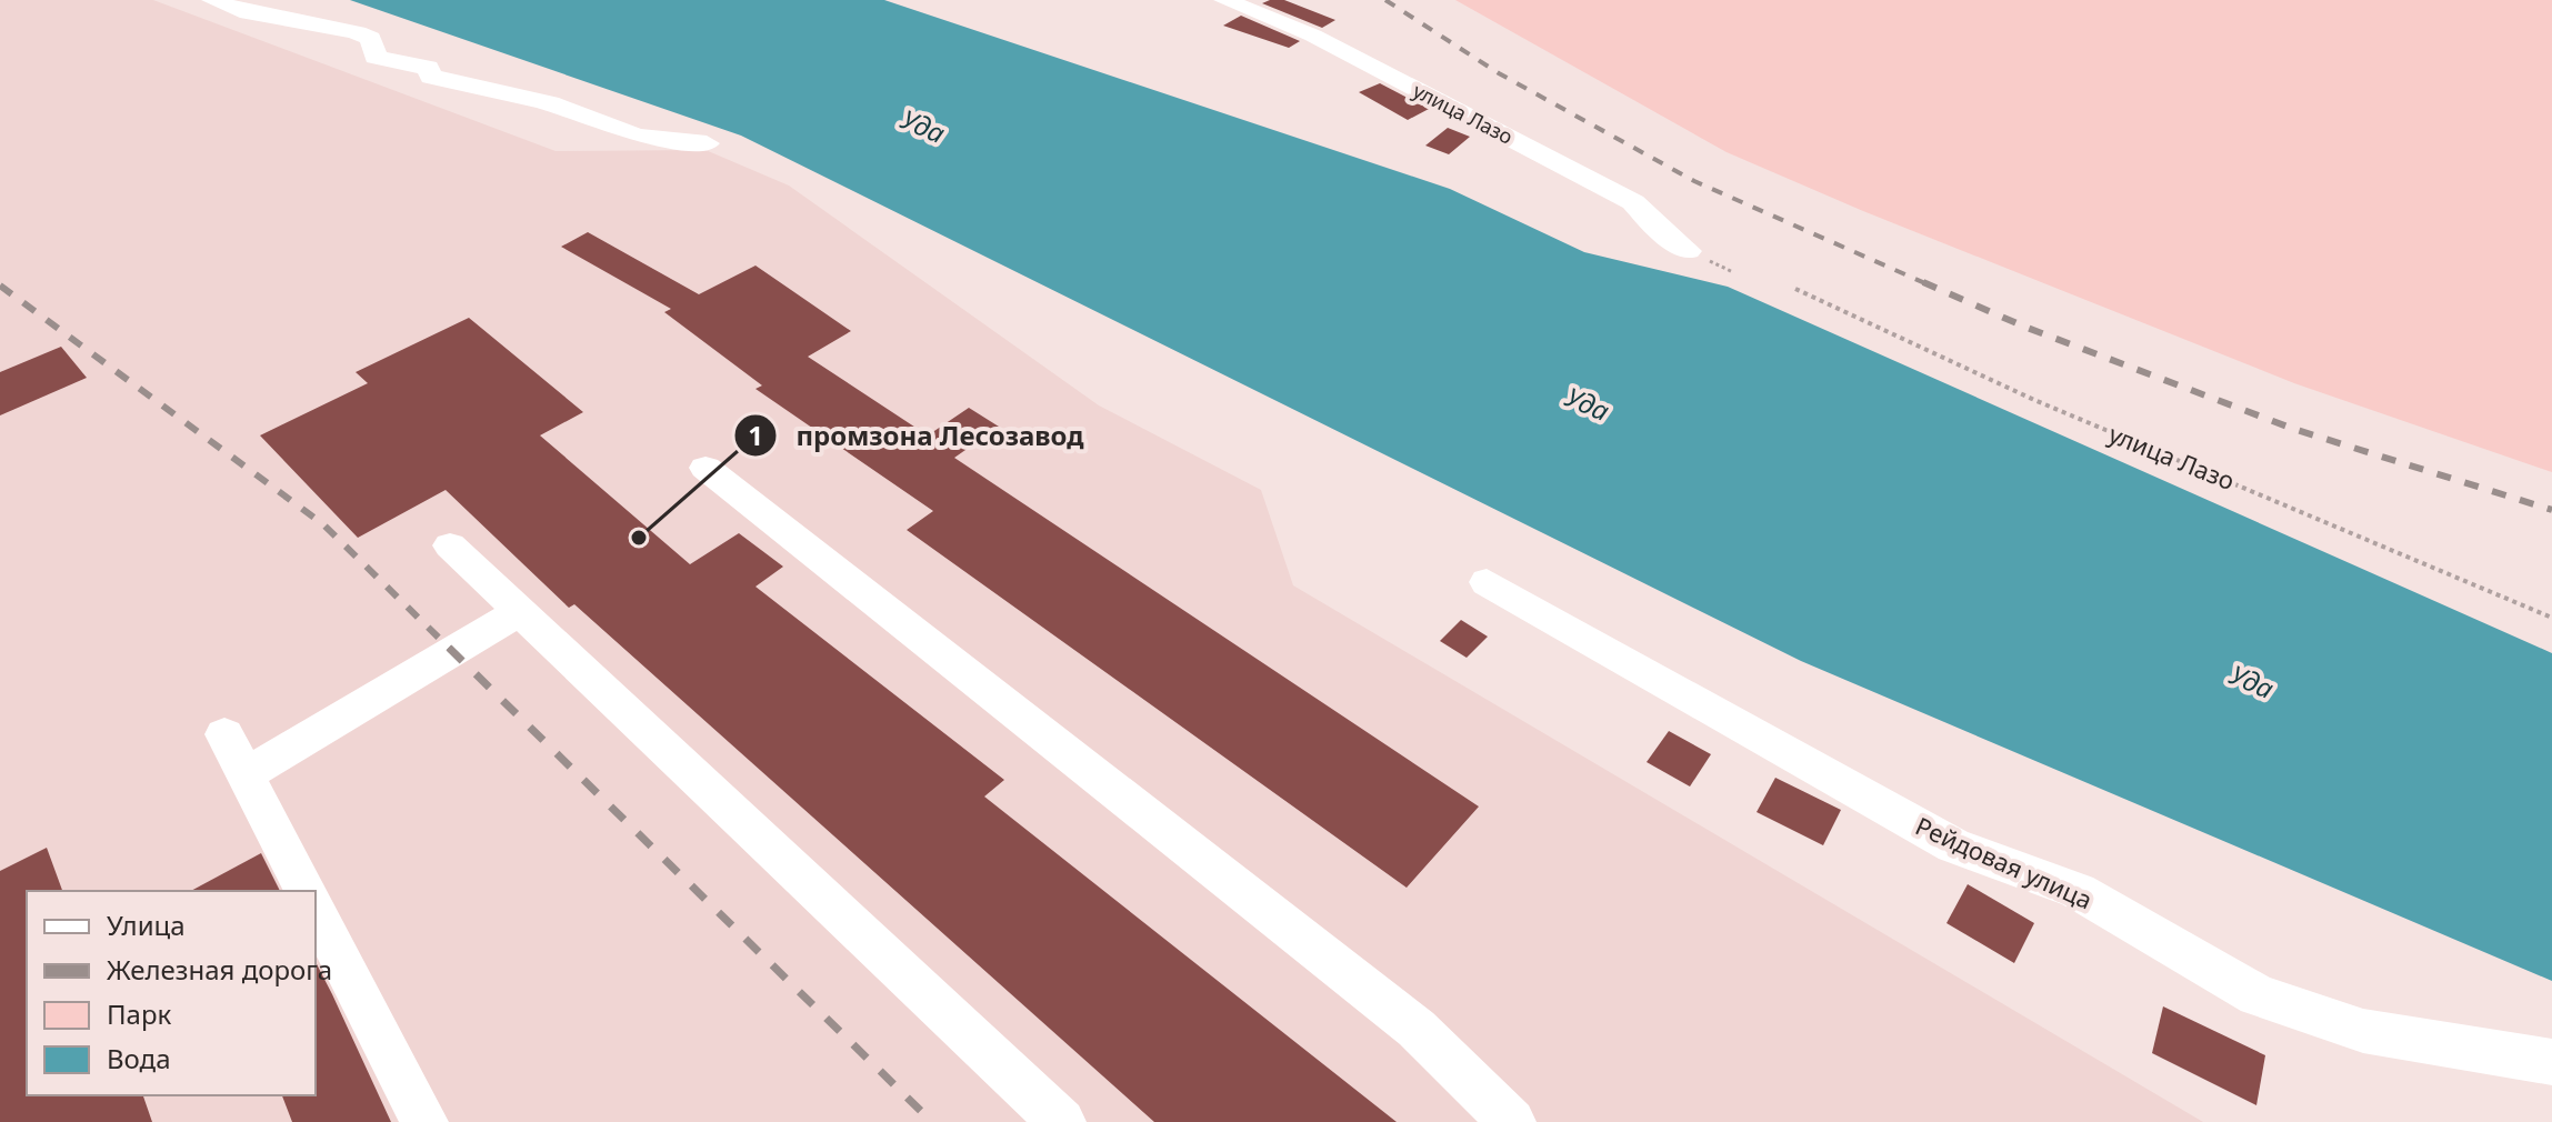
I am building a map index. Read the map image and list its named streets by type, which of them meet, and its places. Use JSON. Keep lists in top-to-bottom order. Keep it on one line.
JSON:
{"streets":{"street":["улица Лазо","Рейдовая улица"]},"water":["Уда"],"places":["промзона Лесозавод"],"legend":["Улица","Железная дорога","Парк","Вода"]}
